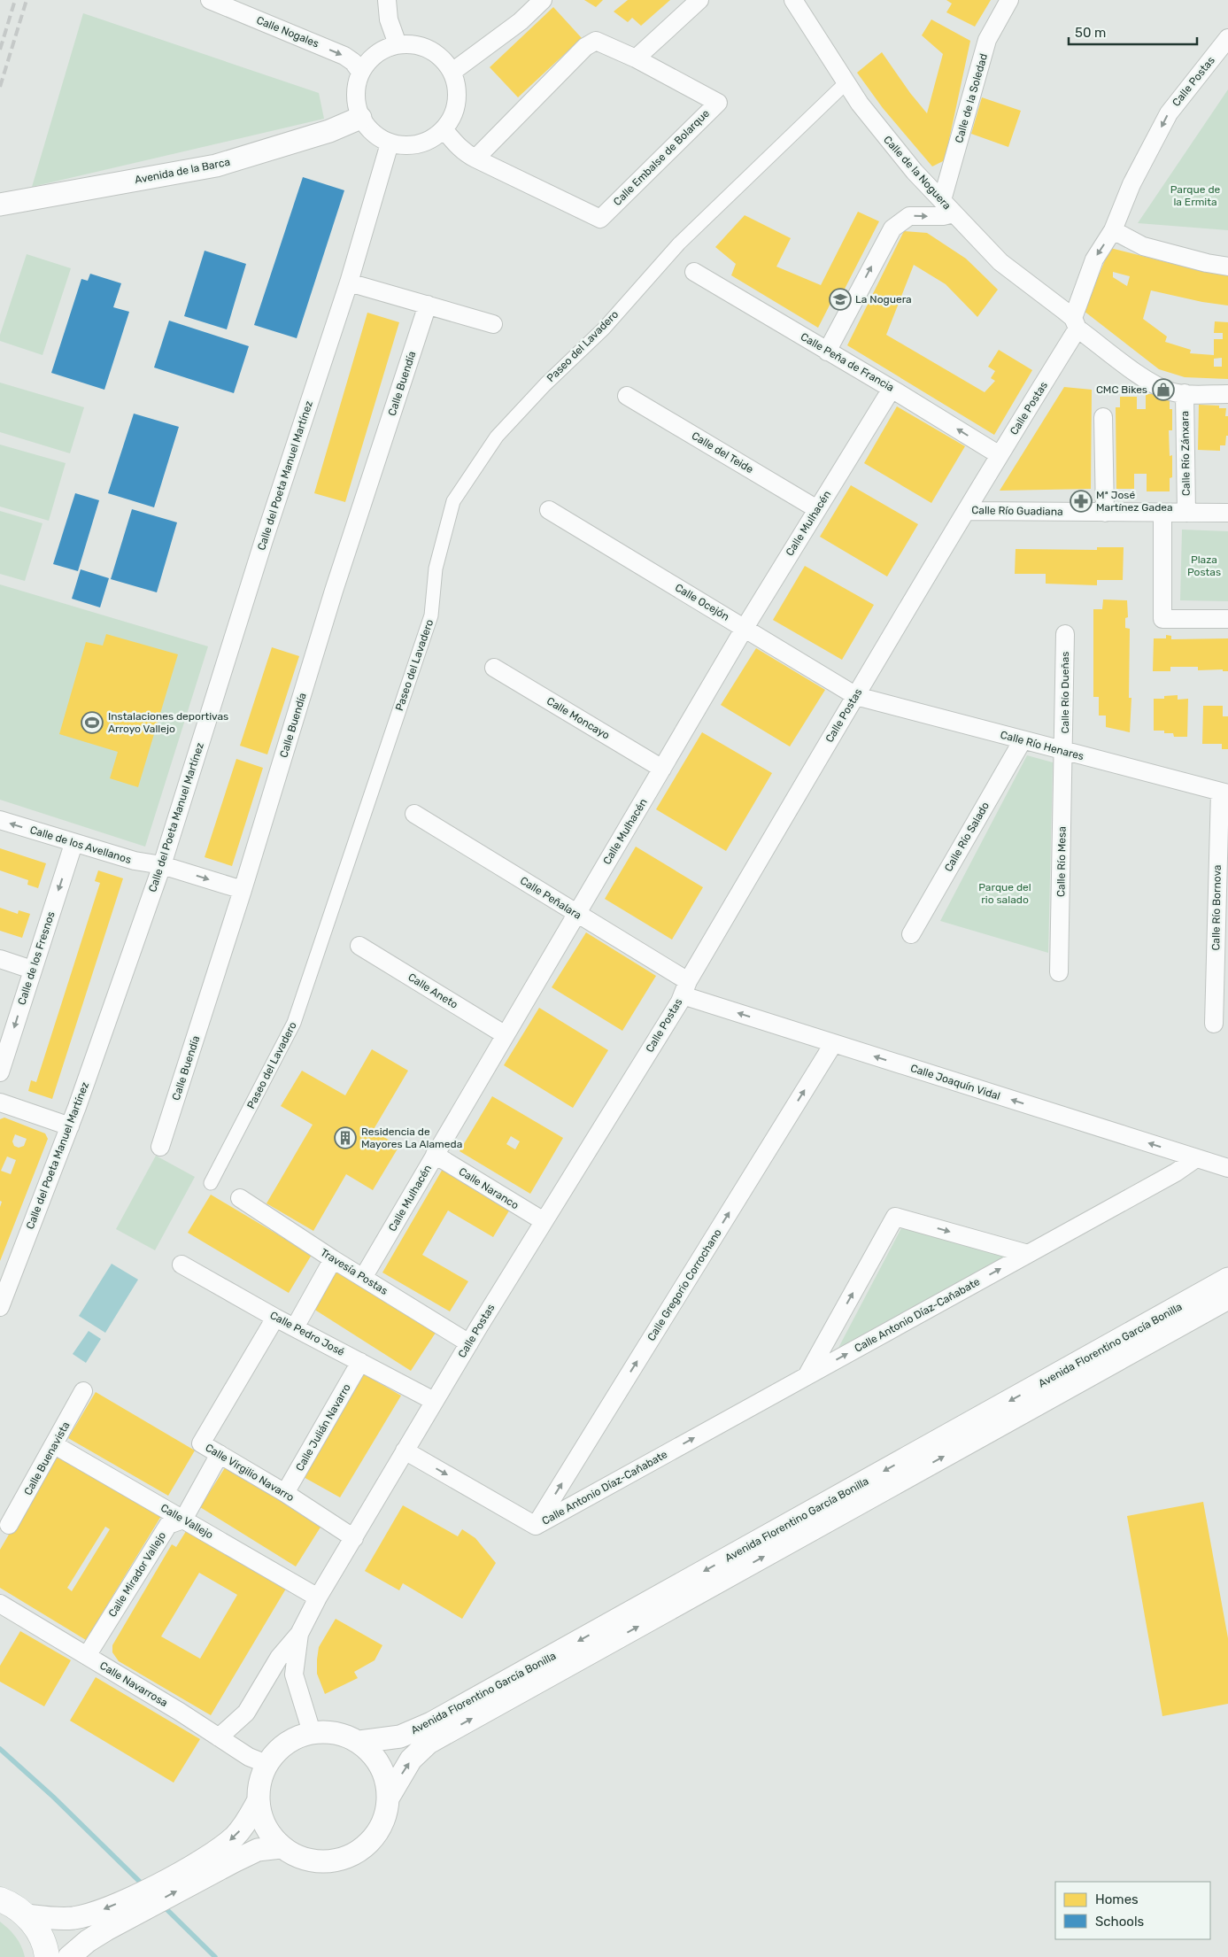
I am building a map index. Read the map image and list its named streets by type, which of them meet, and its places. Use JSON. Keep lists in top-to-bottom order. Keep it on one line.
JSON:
{"streets":{"street":["Calle Nogales","Calle Postas","Calle de la Soledad","Calle Embalse de Bolarque","Avenida de la Barca","Calle de la Noguera","Paseo del Lavadero","Calle Peña de Francia","Calle Buendía","Calle del Teide","Calle Río Zánxara","Calle del Poeta Manuel Martínez","Calle Río Guadiana","Calle Mulhacén","Calle Ocejón","Calle Río Dueñas","Calle Moncayo","Calle Río Henares","Calle Río Salado","Calle de los Avellanos","Calle Río Mesa","Calle Peñalara","Calle Río Bornova","Calle de los Fresnos","Calle Aneto","Calle Joaquín Vidal","Calle Naranco","Travesía Postas","Calle Gregorio Corrochano","Calle Antonio Díaz-Cañabate","Calle Pedro José","Avenida Florentino García Bonilla","Calle Julián Navarro","Calle Buenavista","Calle Virgilio Navarro","Calle Vallejo","Calle Mirador Vallejo","Calle Navarrosa"]},"crossings":[["Calle Nogales","Calle Embalse de Bolarque"],["Calle Nogales","Avenida de la Barca"],["Calle Nogales","Calle del Poeta Manuel Martínez"],["Calle Postas","Calle de la Noguera"],["Calle Postas","Calle Peña de Francia"],["Calle Postas","Calle Río Guadiana"],["Calle Postas","Calle Ocejón"],["Calle Postas","Calle Río Henares"],["Calle Postas","Calle Peñalara"],["Calle Postas","Calle Joaquín Vidal"],["Calle Postas","Calle Naranco"],["Calle Postas","Travesía Postas"],["Calle Postas","Calle Antonio Díaz-Cañabate"],["Calle Postas","Calle Pedro José"],["Calle Postas","Avenida Florentino García Bonilla"],["Calle Postas","Calle Virgilio Navarro"],["Calle Postas","Calle Vallejo"],["Calle Postas","Calle Navarrosa"],["Calle de la Soledad","Calle de la Noguera"],["Calle Embalse de Bolarque","Avenida de la Barca"],["Calle Embalse de Bolarque","Calle del Poeta Manuel Martínez"],["Avenida de la Barca","Calle del Poeta Manuel Martínez"],["Calle de la Noguera","Paseo del Lavadero"],["Calle de la Noguera","Calle Río Zánxara"],["Calle Peña de Francia","Calle Mulhacén"],["Calle Buendía","Calle de los Avellanos"],["Calle del Teide","Calle Mulhacén"],["Calle Río Zánxara","Calle Río Guadiana"],["Calle del Poeta Manuel Martínez","Calle de los Avellanos"],["Calle Mulhacén","Calle Ocejón"],["Calle Mulhacén","Calle Moncayo"],["Calle Mulhacén","Calle Peñalara"],["Calle Mulhacén","Calle Aneto"],["Calle Mulhacén","Calle Naranco"],["Calle Mulhacén","Travesía Postas"],["Calle Ocejón","Calle Río Henares"],["Calle Río Dueñas","Calle Río Henares"],["Calle Río Dueñas","Calle Río Mesa"],["Calle Río Henares","Calle Río Salado"],["Calle Río Henares","Calle Río Mesa"],["Calle Río Henares","Calle Río Bornova"],["Calle de los Avellanos","Calle de los Fresnos"],["Calle Peñalara","Calle Joaquín Vidal"],["Calle Joaquín Vidal","Calle Gregorio Corrochano"],["Calle Joaquín Vidal","Calle Antonio Díaz-Cañabate"],["Calle Gregorio Corrochano","Calle Antonio Díaz-Cañabate"],["Calle Pedro José","Calle Julián Navarro"],["Calle Pedro José","Calle Virgilio Navarro"],["Avenida Florentino García Bonilla","Calle Navarrosa"],["Calle Julián Navarro","Calle Virgilio Navarro"],["Calle Buenavista","Calle Vallejo"],["Calle Virgilio Navarro","Calle Mirador Vallejo"],["Calle Vallejo","Calle Mirador Vallejo"],["Calle Mirador Vallejo","Calle Navarrosa"]],"one_way":["Calle Nogales","Calle Peña de Francia","Calle de los Fresnos","Calle Joaquín Vidal","Calle Gregorio Corrochano","Calle Antonio Díaz-Cañabate"],"parks":["Parque de la Ermita","Plaza Postas","Parque del rio salado"],"places":{"school or university":["La Noguera"],"shop":["CMC Bikes"],"pharmacy":["Mª José Martínez Gadea"],"sports":["Instalaciones deportivas Arroyo Vallejo"],"building":["Residencia de Mayores La Alameda"]},"legend":["Homes","Schools"],"scale_bar":"50 m"}
